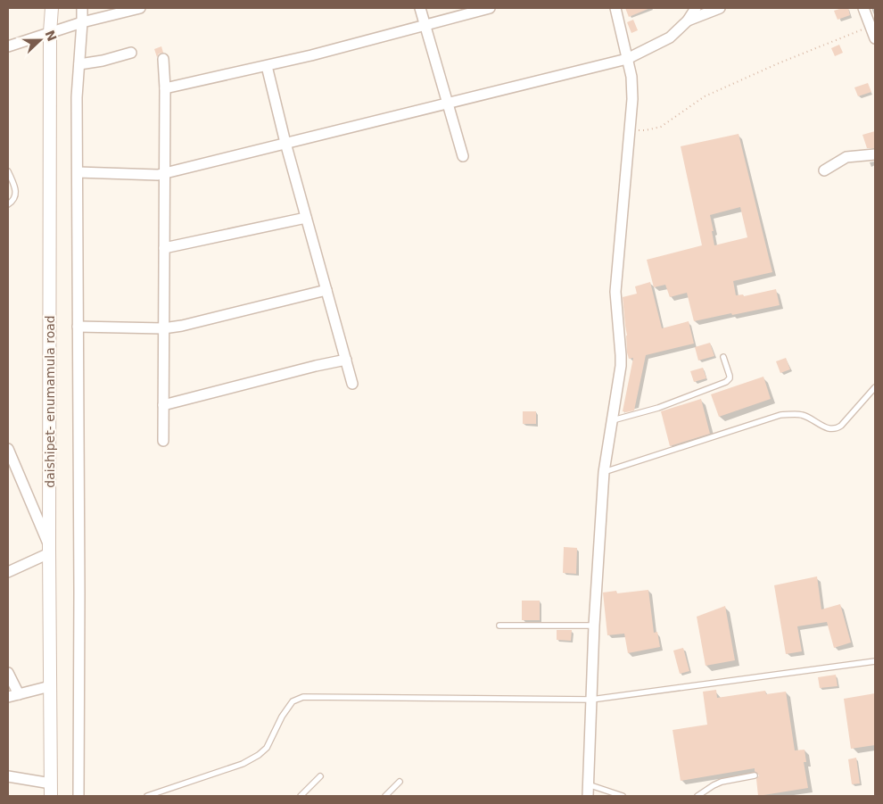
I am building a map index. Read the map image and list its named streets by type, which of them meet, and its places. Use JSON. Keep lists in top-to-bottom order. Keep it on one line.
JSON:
{"streets":{"street":["daishipet- enumamula road"]},"north":"right"}
